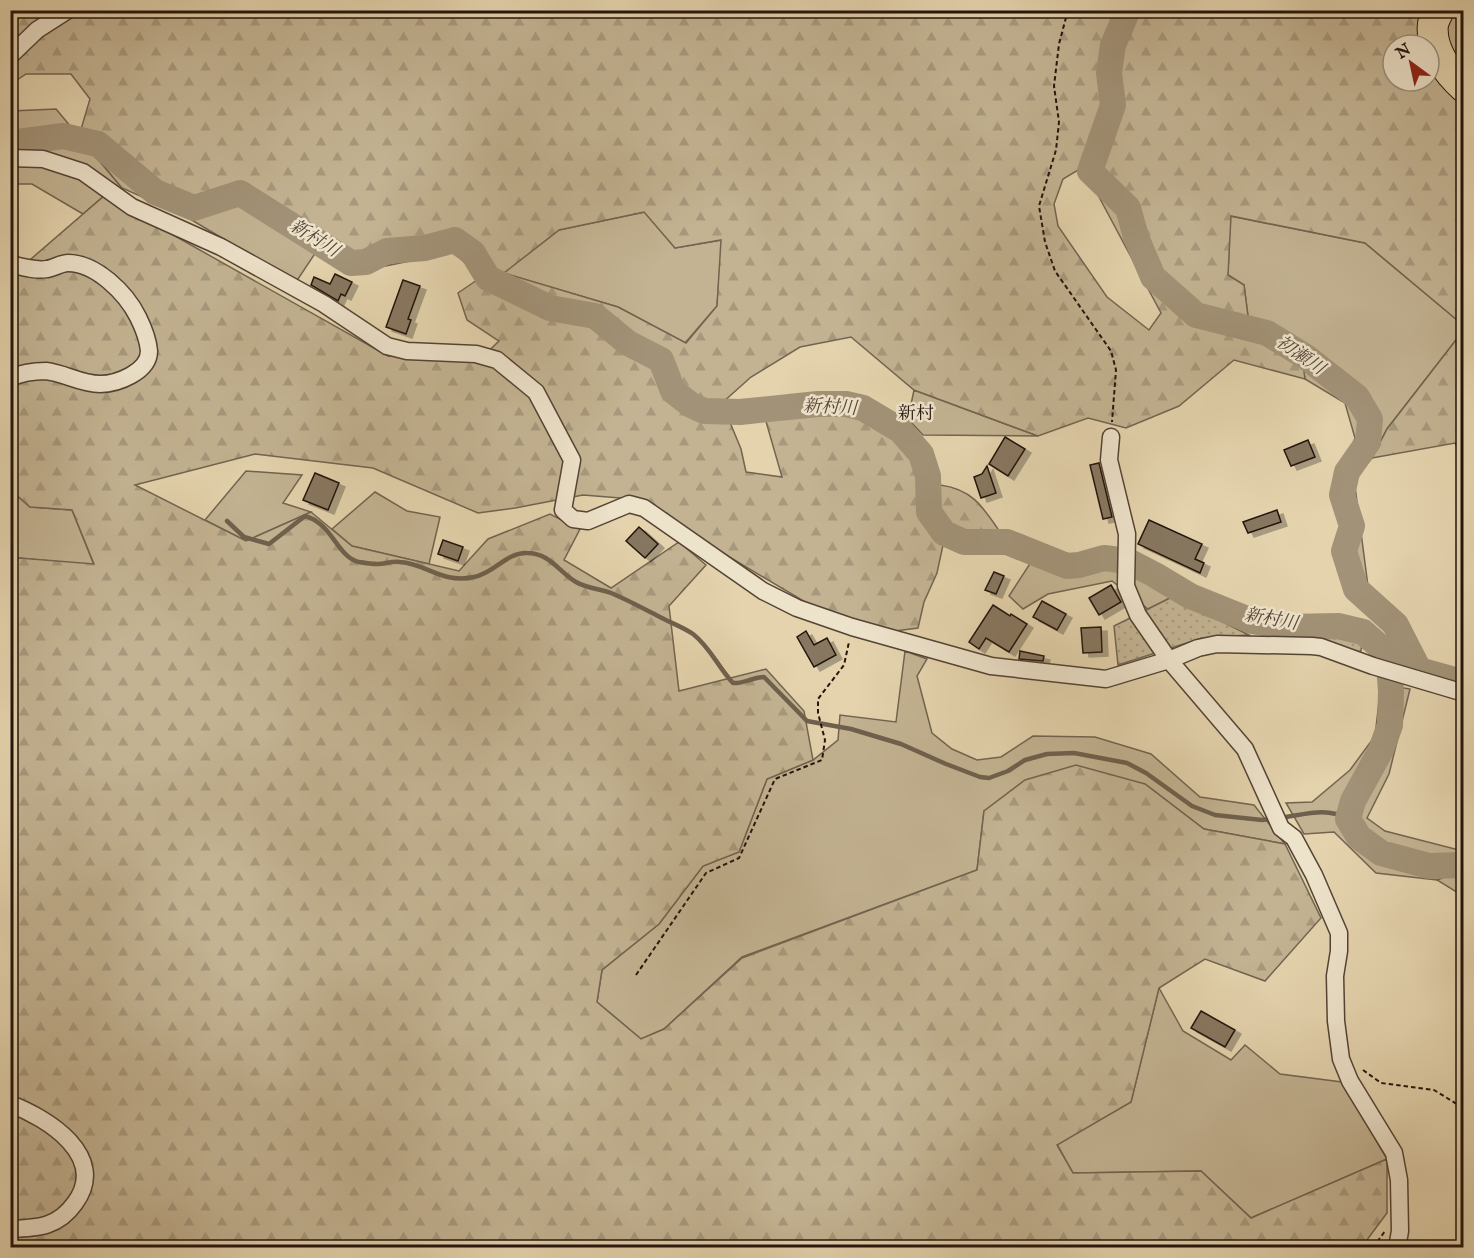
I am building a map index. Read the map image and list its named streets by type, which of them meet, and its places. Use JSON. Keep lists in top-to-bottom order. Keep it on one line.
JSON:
{"districts":["新村"],"water":["新村川","初瀬川"],"north":"top left"}
